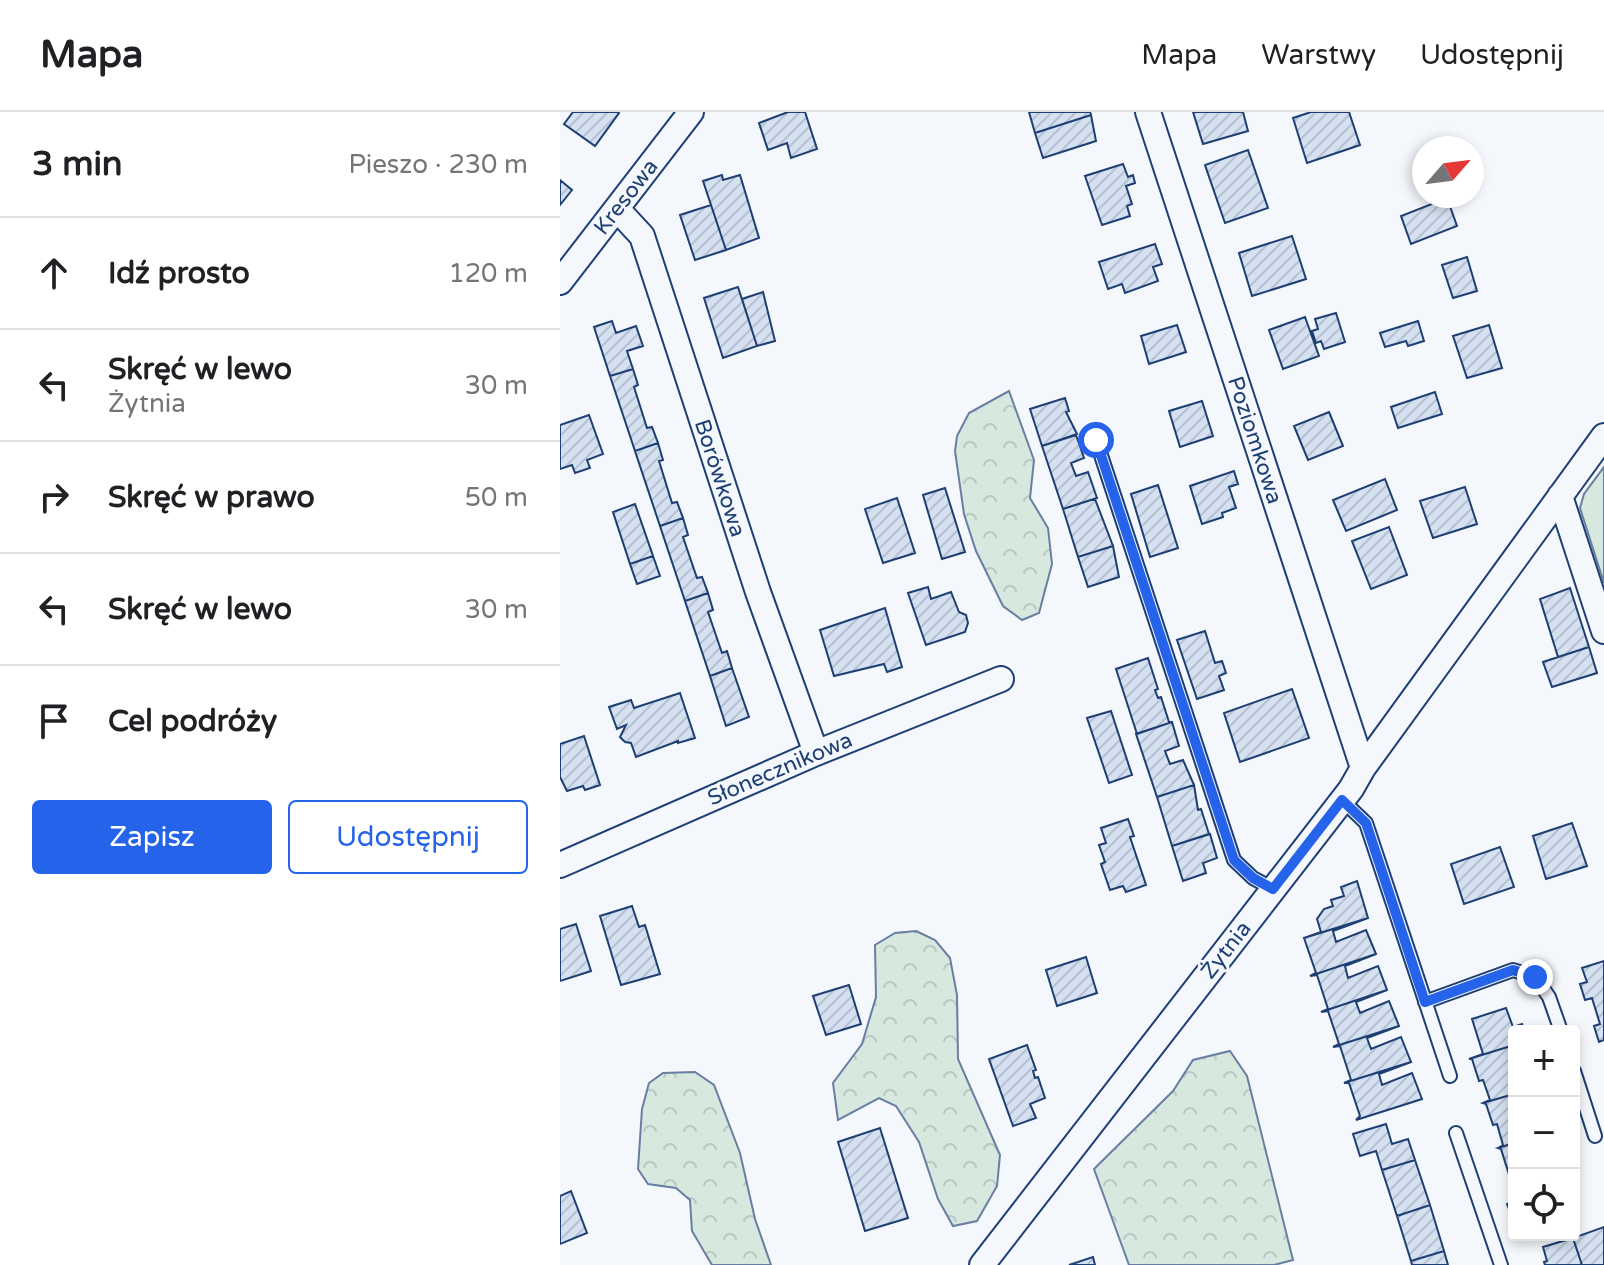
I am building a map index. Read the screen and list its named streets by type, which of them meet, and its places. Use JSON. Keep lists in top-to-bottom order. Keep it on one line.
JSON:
{"streets":{"street":["Kresowa","Poziomkowa","Borówkowa","Słonecznikowa","Żytnia"]},"crossings":[["Kresowa","Borówkowa"],["Poziomkowa","Żytnia"],["Borówkowa","Słonecznikowa"]],"north":"top right","page":{"header":"Mapa","nav":["Mapa","Warstwy","Udostępnij"],"heading":["3 min","Pieszo · 230 m"],"list":[["Idź prosto","120 m"],["Skręć w lewo","Żytnia","30 m"],["Skręć w prawo","50 m"],["Skręć w lewo","30 m"],"Cel podróży"],"buttons":["Zapisz","Udostępnij"],"map_buttons":["+","−"]}}
